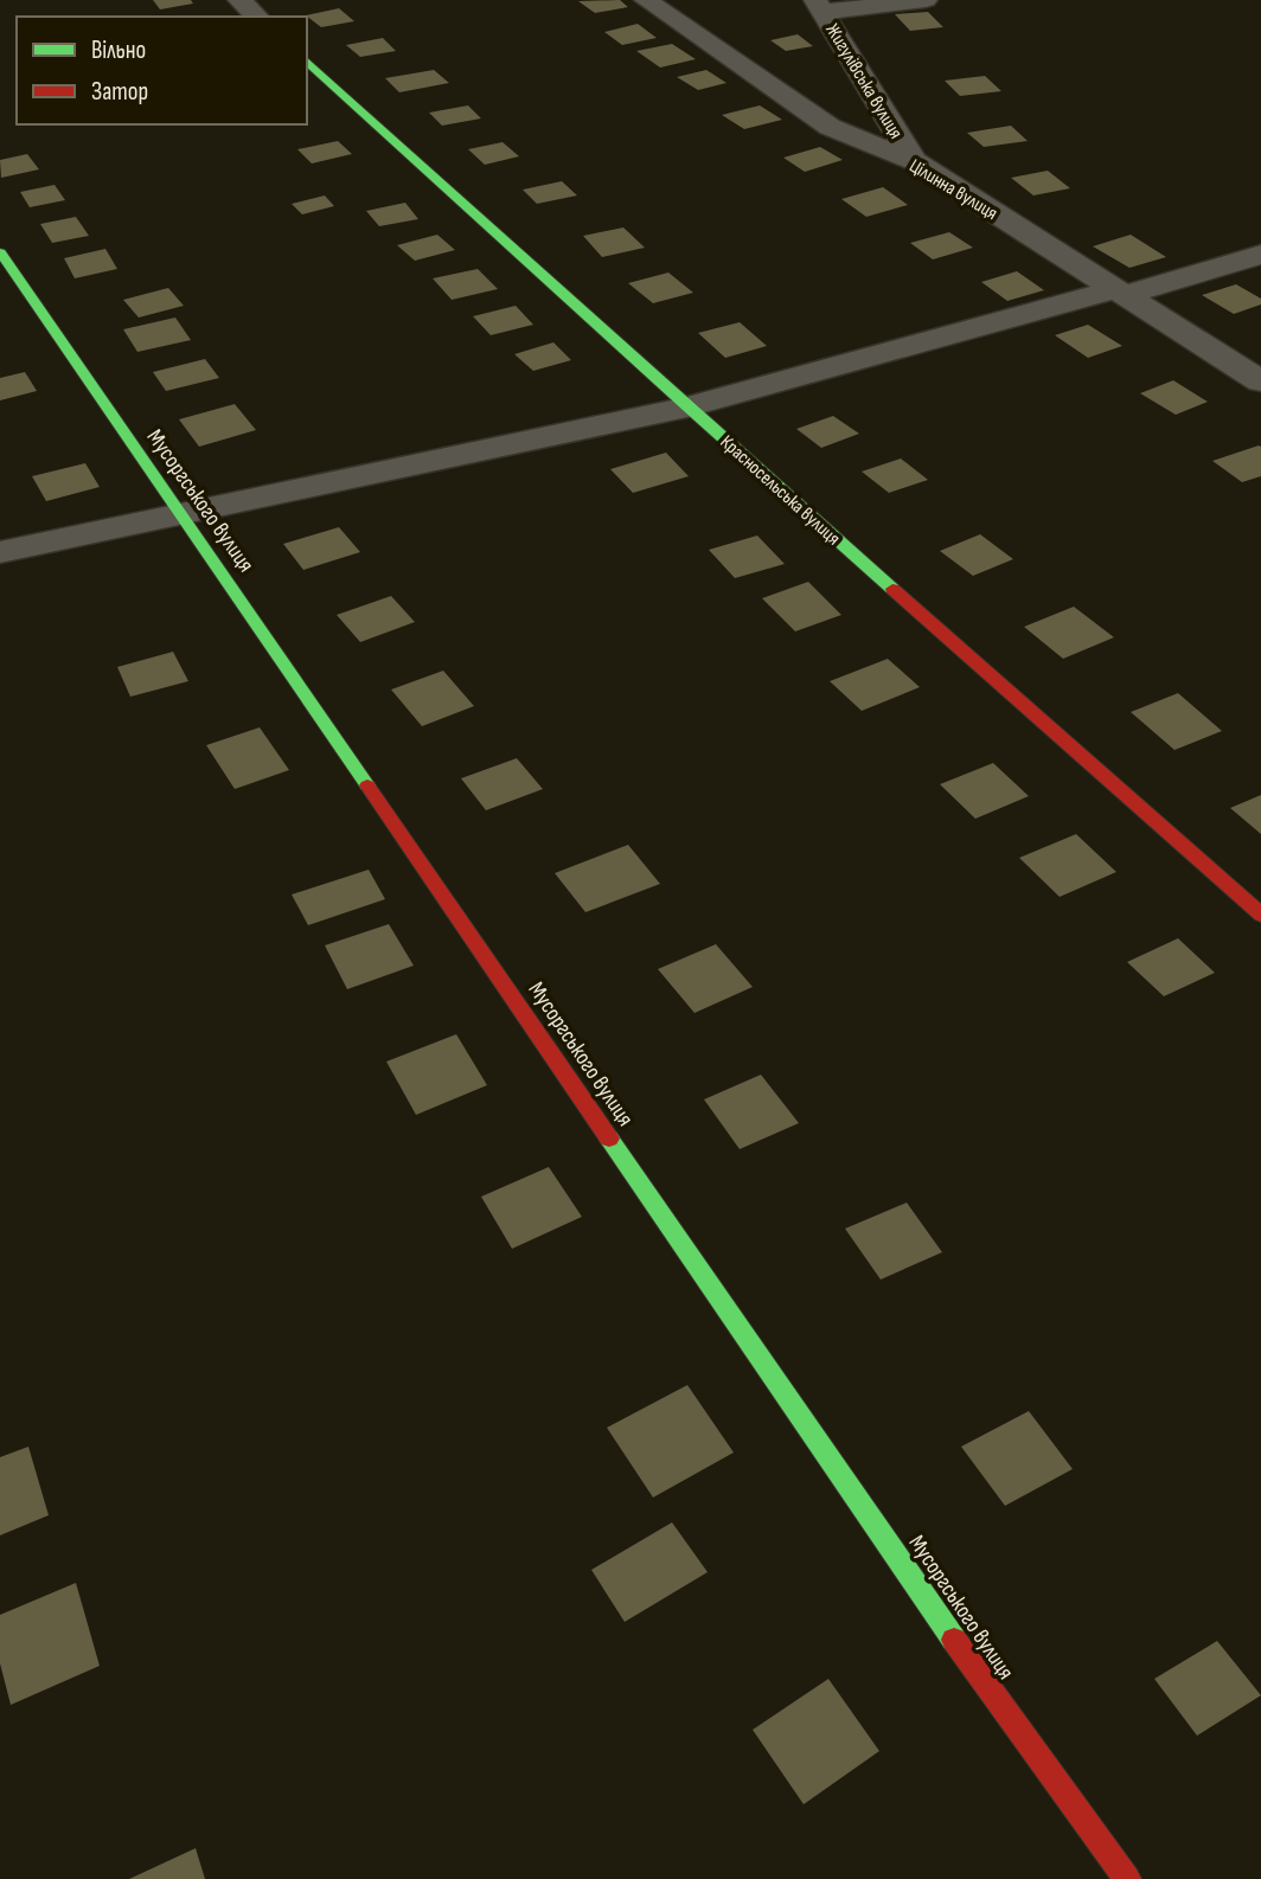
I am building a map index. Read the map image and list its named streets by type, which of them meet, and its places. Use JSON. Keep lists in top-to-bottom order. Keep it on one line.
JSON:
{"streets":{"street":["Жигулівська вулиця","Цілинна вулиця","Красносельська вулиця","Мусоргського вулиця"]},"crossings":[["Жигулівська вулиця","Цілинна вулиця"]],"legend":["Вільно","Затор"]}
